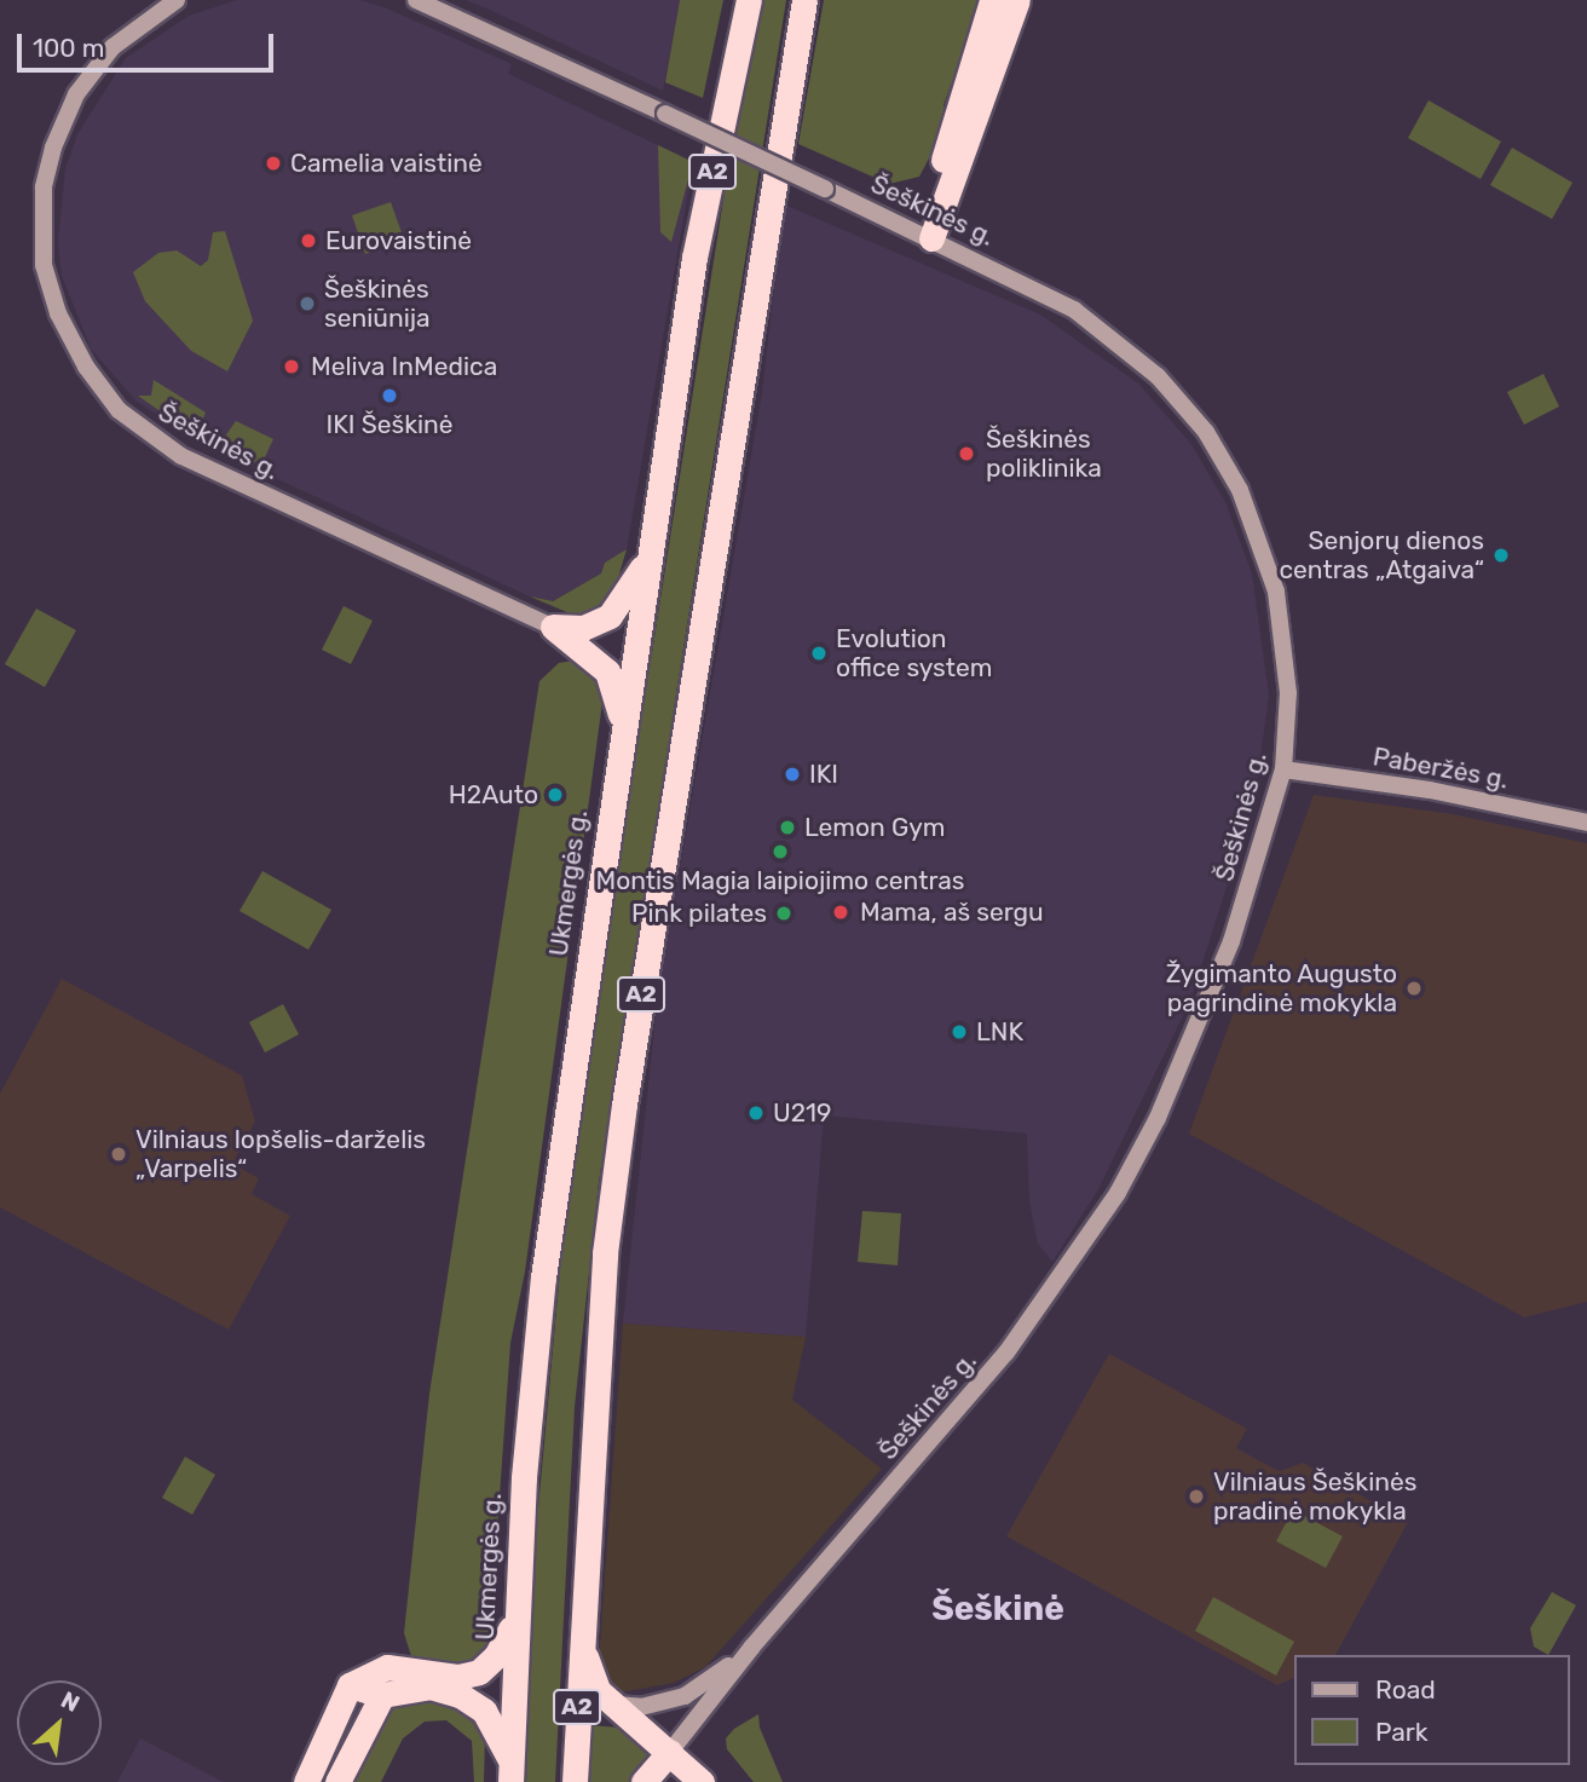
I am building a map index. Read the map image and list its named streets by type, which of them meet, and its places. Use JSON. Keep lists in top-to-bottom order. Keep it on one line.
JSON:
{"streets":{"highway":["A2","Ukmergės g."],"street":["Šeškinės g.","Paberžės g."]},"crossings":[["Šeškinės g.","Paberžės g."]],"districts":["Šeškinė"],"places":["Camelia vaistinė","Eurovaistinė","Šeškinės seniūnija","Meliva InMedica","IKI Šeškinė","Šeškinės poliklinika","Senjorų dienos centras „Atgaiva“","Evolution office system","IKI","H2Auto","Lemon Gym","Montis Magia laipiojimo centras","Mama, aš sergu","Pink pilates","Žygimanto Augusto pagrindinė mokykla","LNK","U219","Vilniaus lopšelis-darželis „Varpelis“","Vilniaus Šeškinės pradinė mokykla"],"legend":["Road","Park"],"scale_bar":"100 m","north":"top right"}
